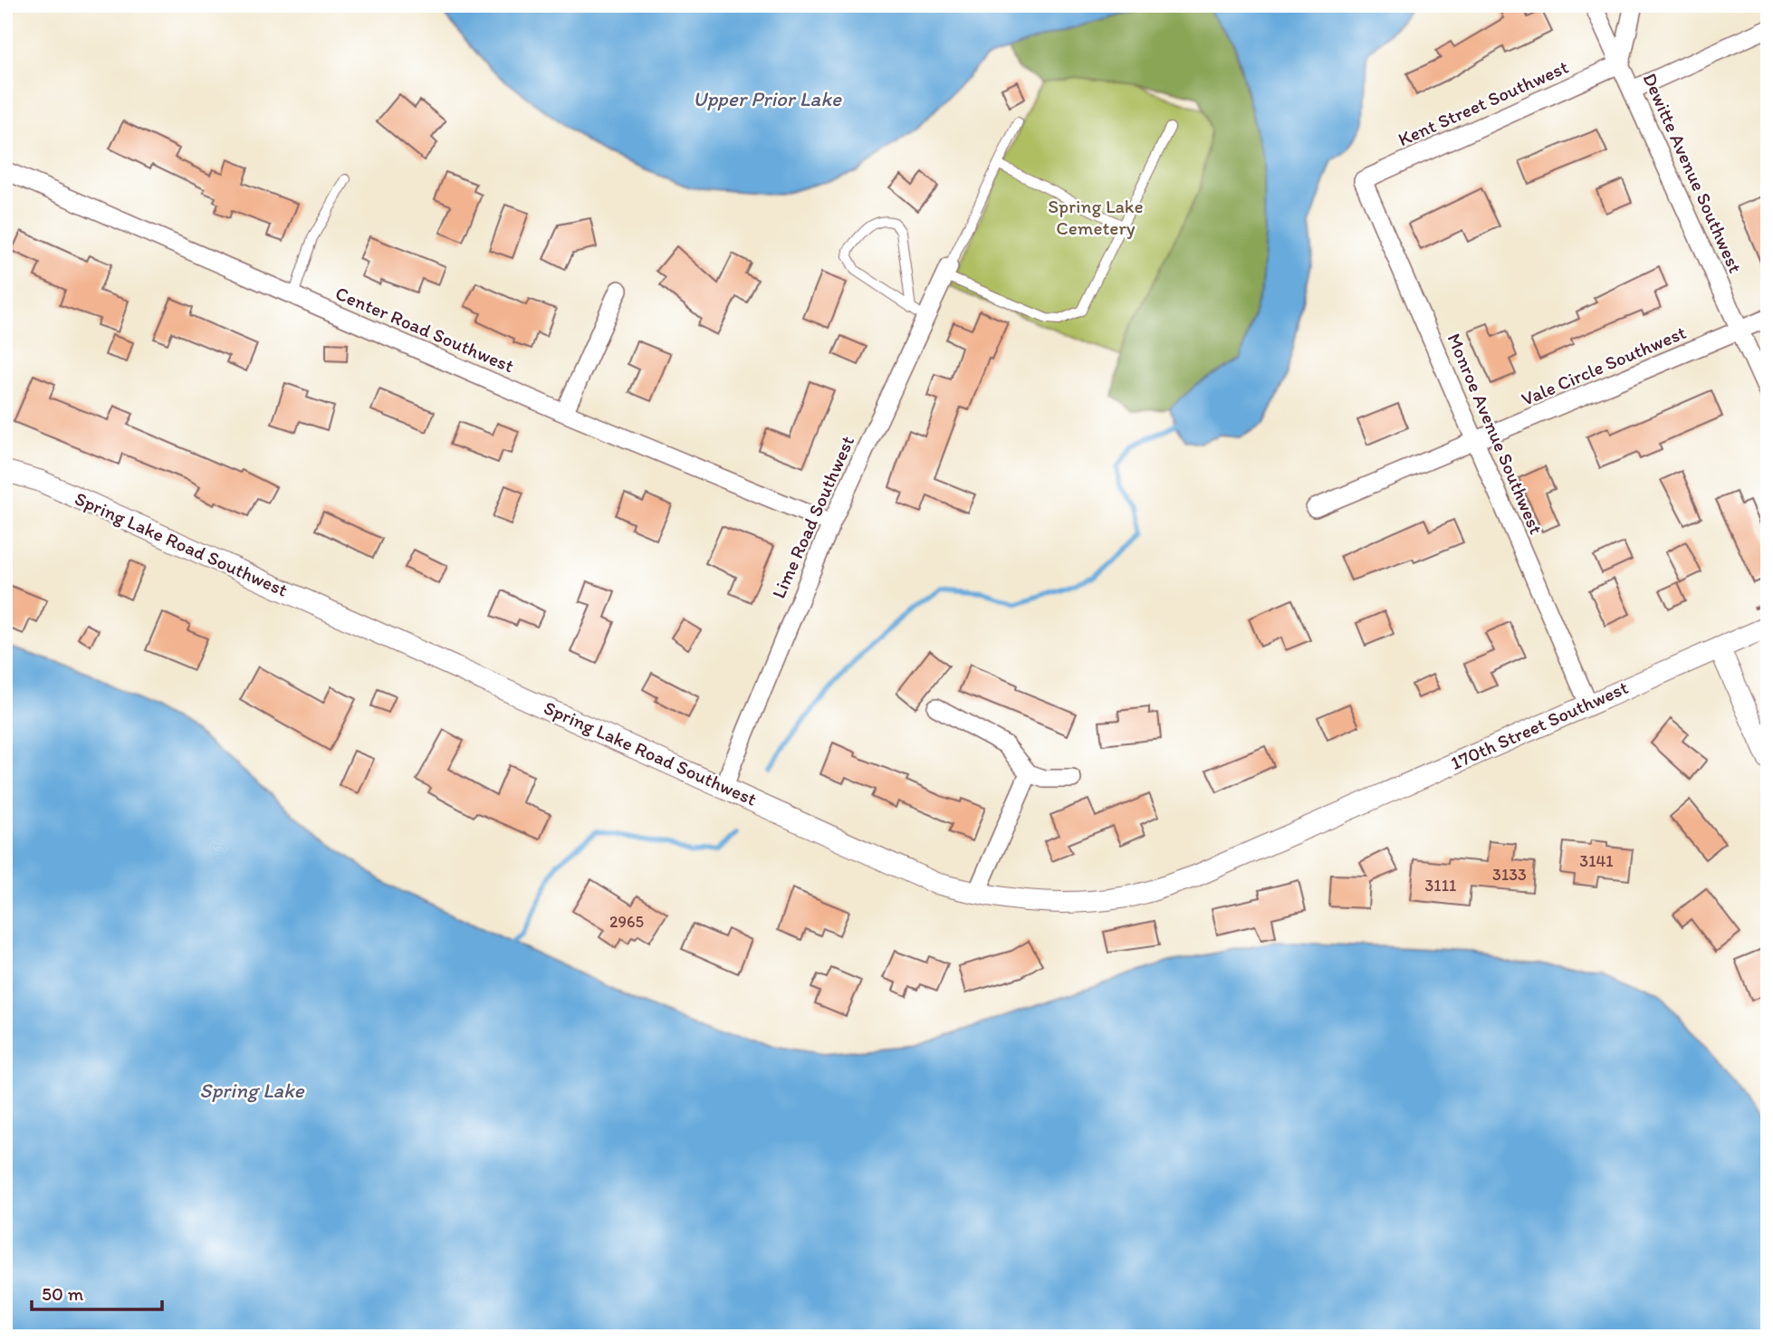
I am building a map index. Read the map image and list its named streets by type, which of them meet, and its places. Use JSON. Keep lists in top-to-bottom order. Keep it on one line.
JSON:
{"streets":{"street":["Kent Street Southwest","Dewitte Avenue Southwest","Center Road Southwest","Vale Circle Southwest","Monroe Avenue Southwest","Lime Road Southwest","Spring Lake Road Southwest","170th Street Southwest"]},"crossings":[["Kent Street Southwest","Dewitte Avenue Southwest"],["Kent Street Southwest","Monroe Avenue Southwest"],["Dewitte Avenue Southwest","Vale Circle Southwest"],["Center Road Southwest","Lime Road Southwest"],["Vale Circle Southwest","Monroe Avenue Southwest"],["Monroe Avenue Southwest","170th Street Southwest"],["Lime Road Southwest","Spring Lake Road Southwest"],["Spring Lake Road Southwest","170th Street Southwest"]],"water":["Upper Prior Lake","Spring Lake"],"parks":["Spring Lake Cemetery"],"house_numbers":["3141","3133","3111","2965"],"scale_bar":"50 m"}
